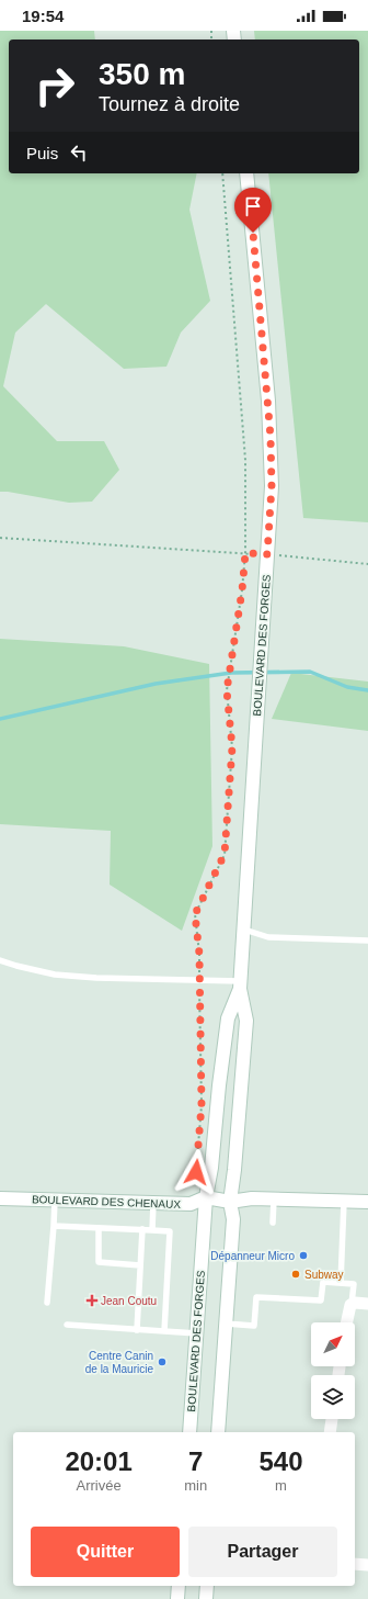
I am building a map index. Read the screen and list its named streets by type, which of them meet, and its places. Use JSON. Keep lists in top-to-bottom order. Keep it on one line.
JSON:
{"streets":{"street":["BOULEVARD DES FORGES","BOULEVARD DES CHENAUX"]},"crossings":[["BOULEVARD DES FORGES","BOULEVARD DES CHENAUX"]],"places":{"other":["Dépanneur Micro","Subway","Centre Canin de la Mauricie"],"health":["Jean Coutu"]},"north":"top right","page":{"status":"19:54","turn":["350 m","Tournez à droite"],"then":"Puis","eta":["20:01","Arrivée","7","min","540","m"],"buttons":["Quitter","Partager"]}}
